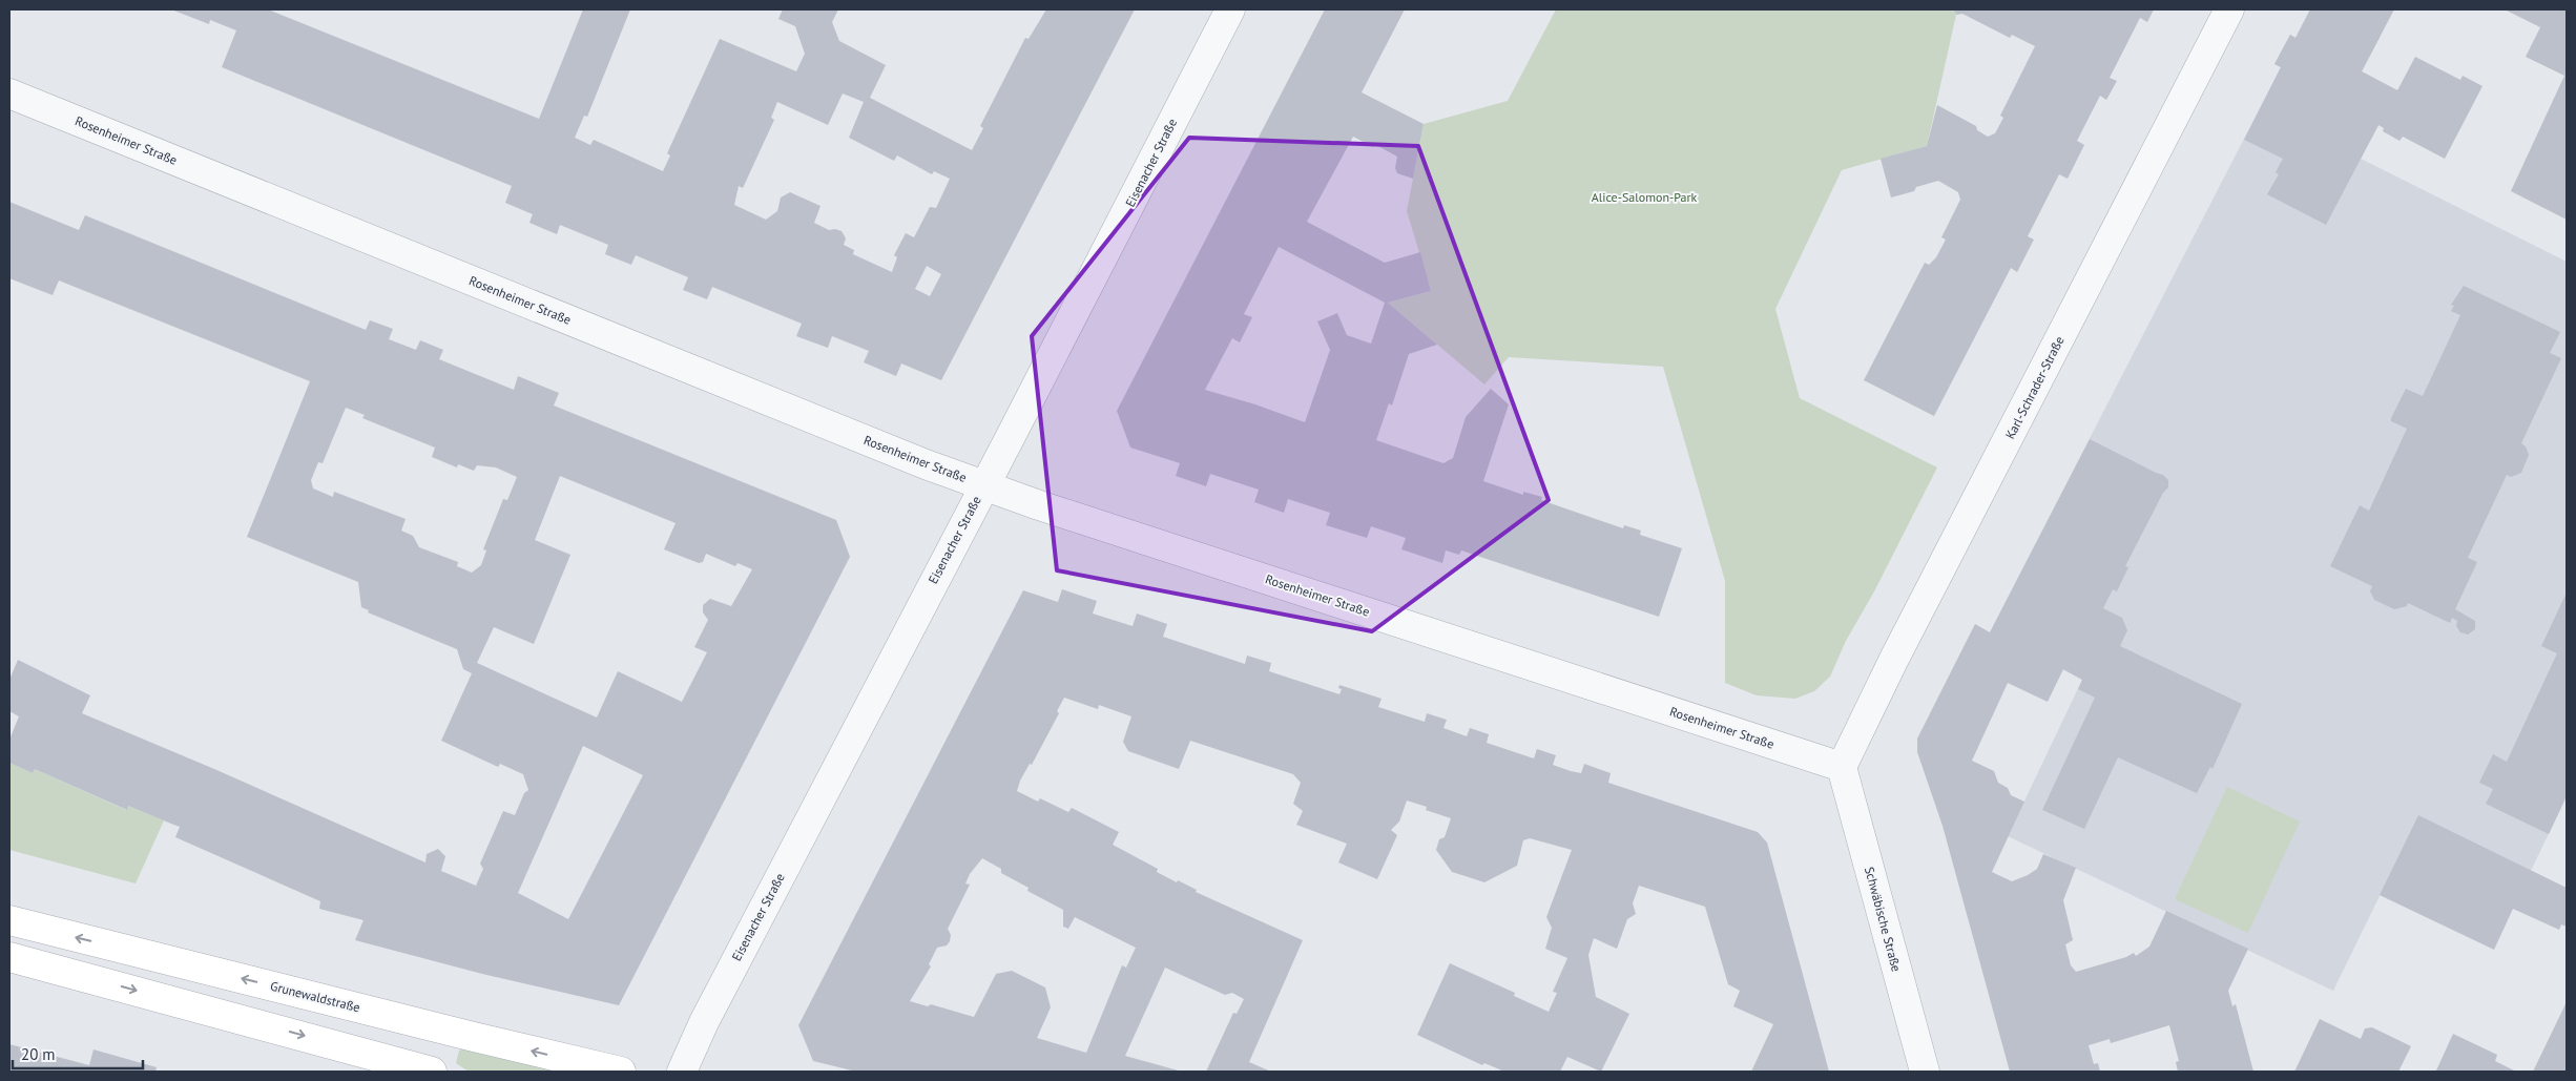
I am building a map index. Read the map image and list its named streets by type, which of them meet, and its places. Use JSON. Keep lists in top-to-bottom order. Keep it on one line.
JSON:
{"streets":{"main road":["Grunewaldstraße"],"street":["Rosenheimer Straße","Eisenacher Straße","Karl-Schrader-Straße","Schwäbische Straße"]},"crossings":[["Rosenheimer Straße","Eisenacher Straße"],["Rosenheimer Straße","Karl-Schrader-Straße"],["Rosenheimer Straße","Schwäbische Straße"],["Karl-Schrader-Straße","Schwäbische Straße"]],"parks":["Alice-Salomon-Park"],"scale_bar":"20 m"}
